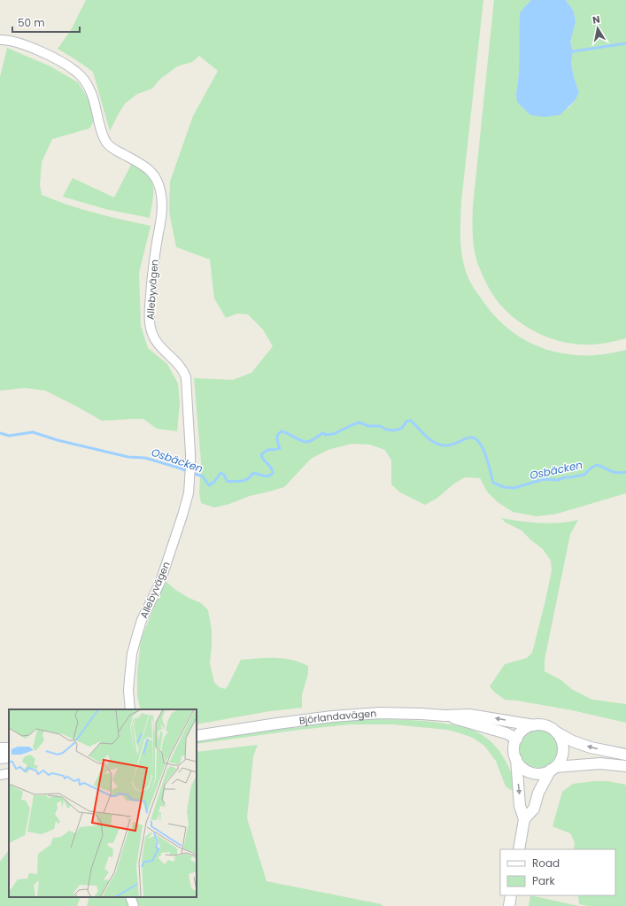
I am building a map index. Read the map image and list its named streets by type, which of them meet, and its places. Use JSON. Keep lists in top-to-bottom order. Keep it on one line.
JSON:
{"streets":{"street":["Allebyvägen","Björlandavägen"]},"water":["Osbäcken"],"legend":["Road","Park"],"scale_bar":"50 m","north":"top"}
